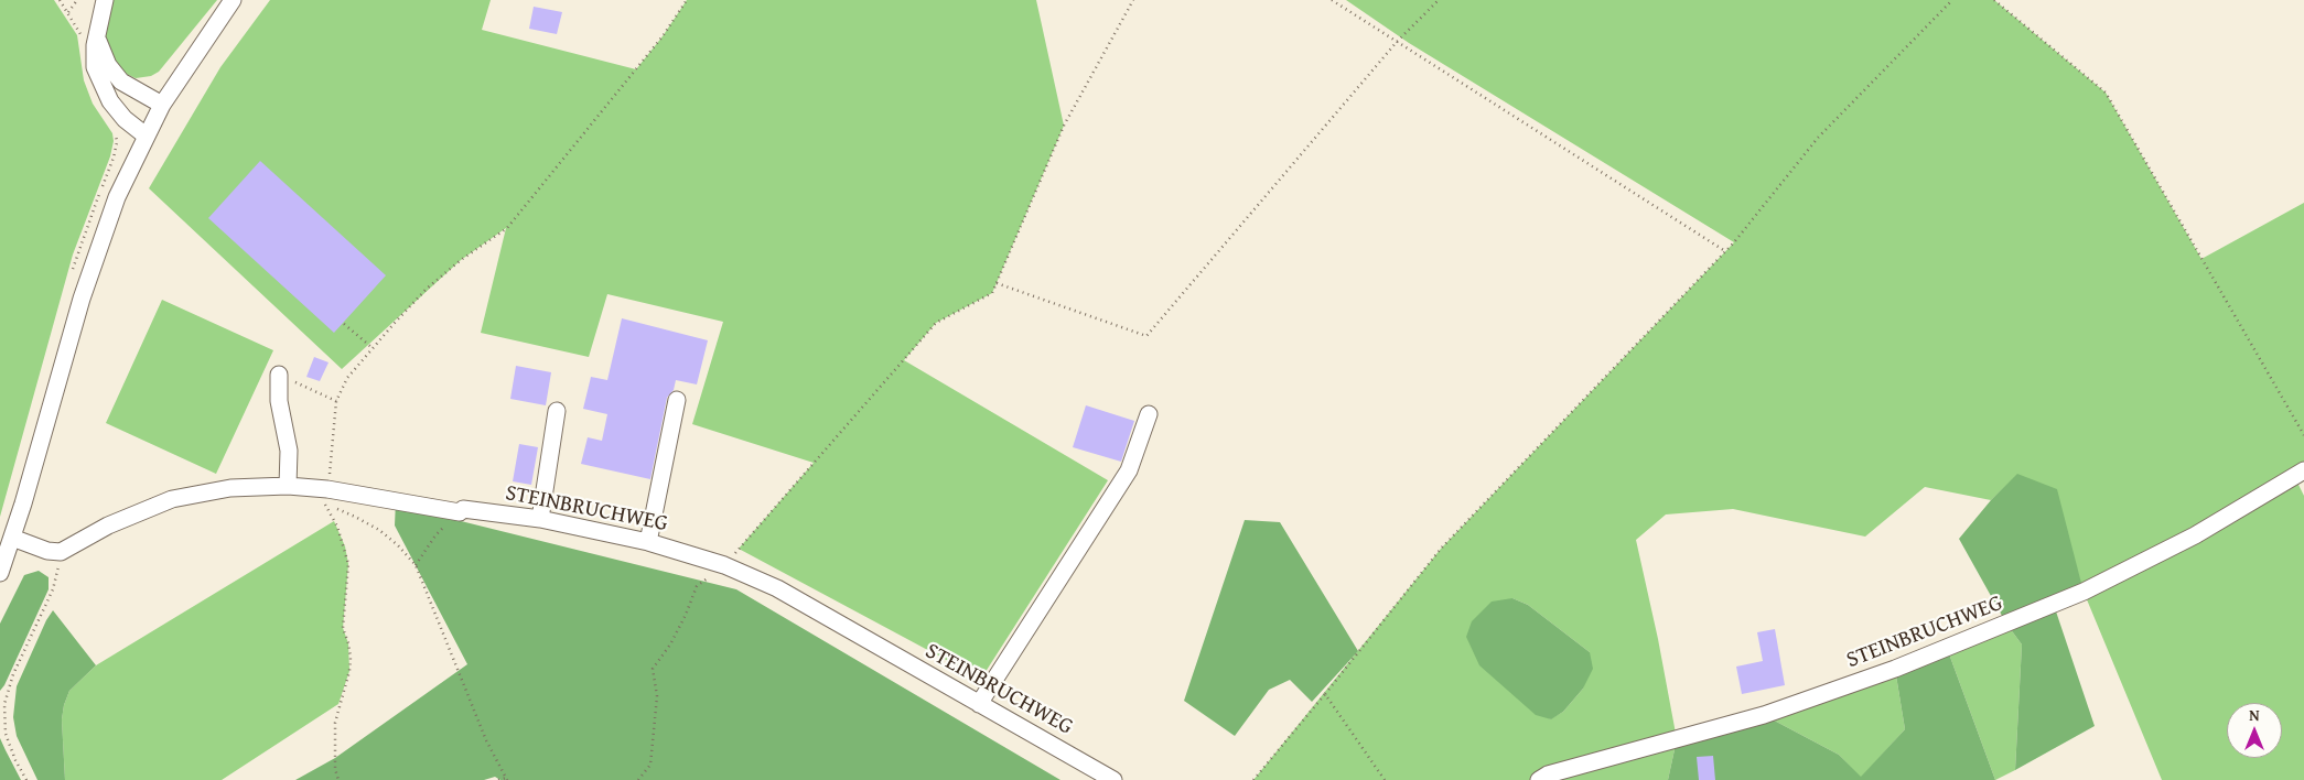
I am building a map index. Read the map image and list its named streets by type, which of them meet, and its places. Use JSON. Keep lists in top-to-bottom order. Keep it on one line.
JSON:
{"streets":{"street":["STEINBRUCHWEG"]},"north":"top"}
